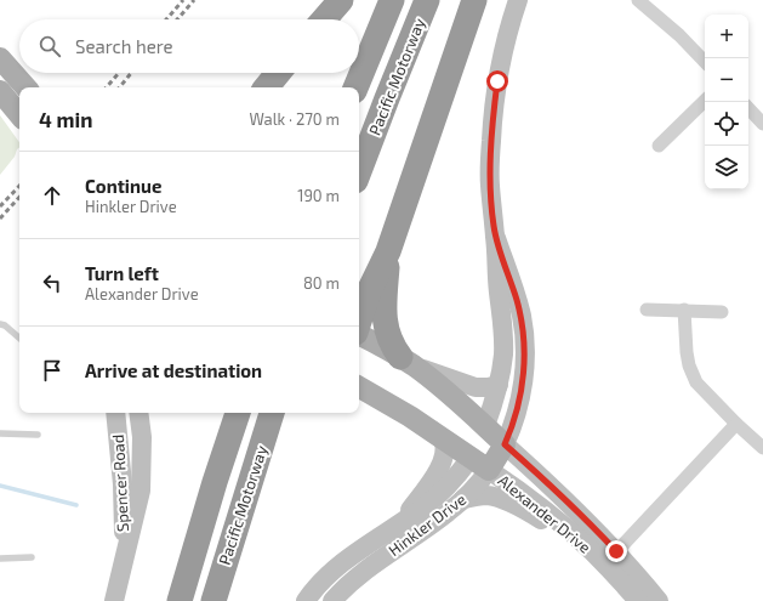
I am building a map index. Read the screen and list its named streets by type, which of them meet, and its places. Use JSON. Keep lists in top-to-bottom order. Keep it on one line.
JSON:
{"streets":{"highway":["Pacific Motorway"],"main road":["Alexander Drive","Hinkler Drive"],"street":["Spencer Road"]},"crossings":[["Alexander Drive","Hinkler Drive"]],"page":{"map_buttons":["+","−"],"search":"Search here","heading":["4 min","Walk · 270 m"],"list":[["Continue","Hinkler Drive","190 m"],["Turn left","Alexander Drive","80 m"],"Arrive at destination"]}}
